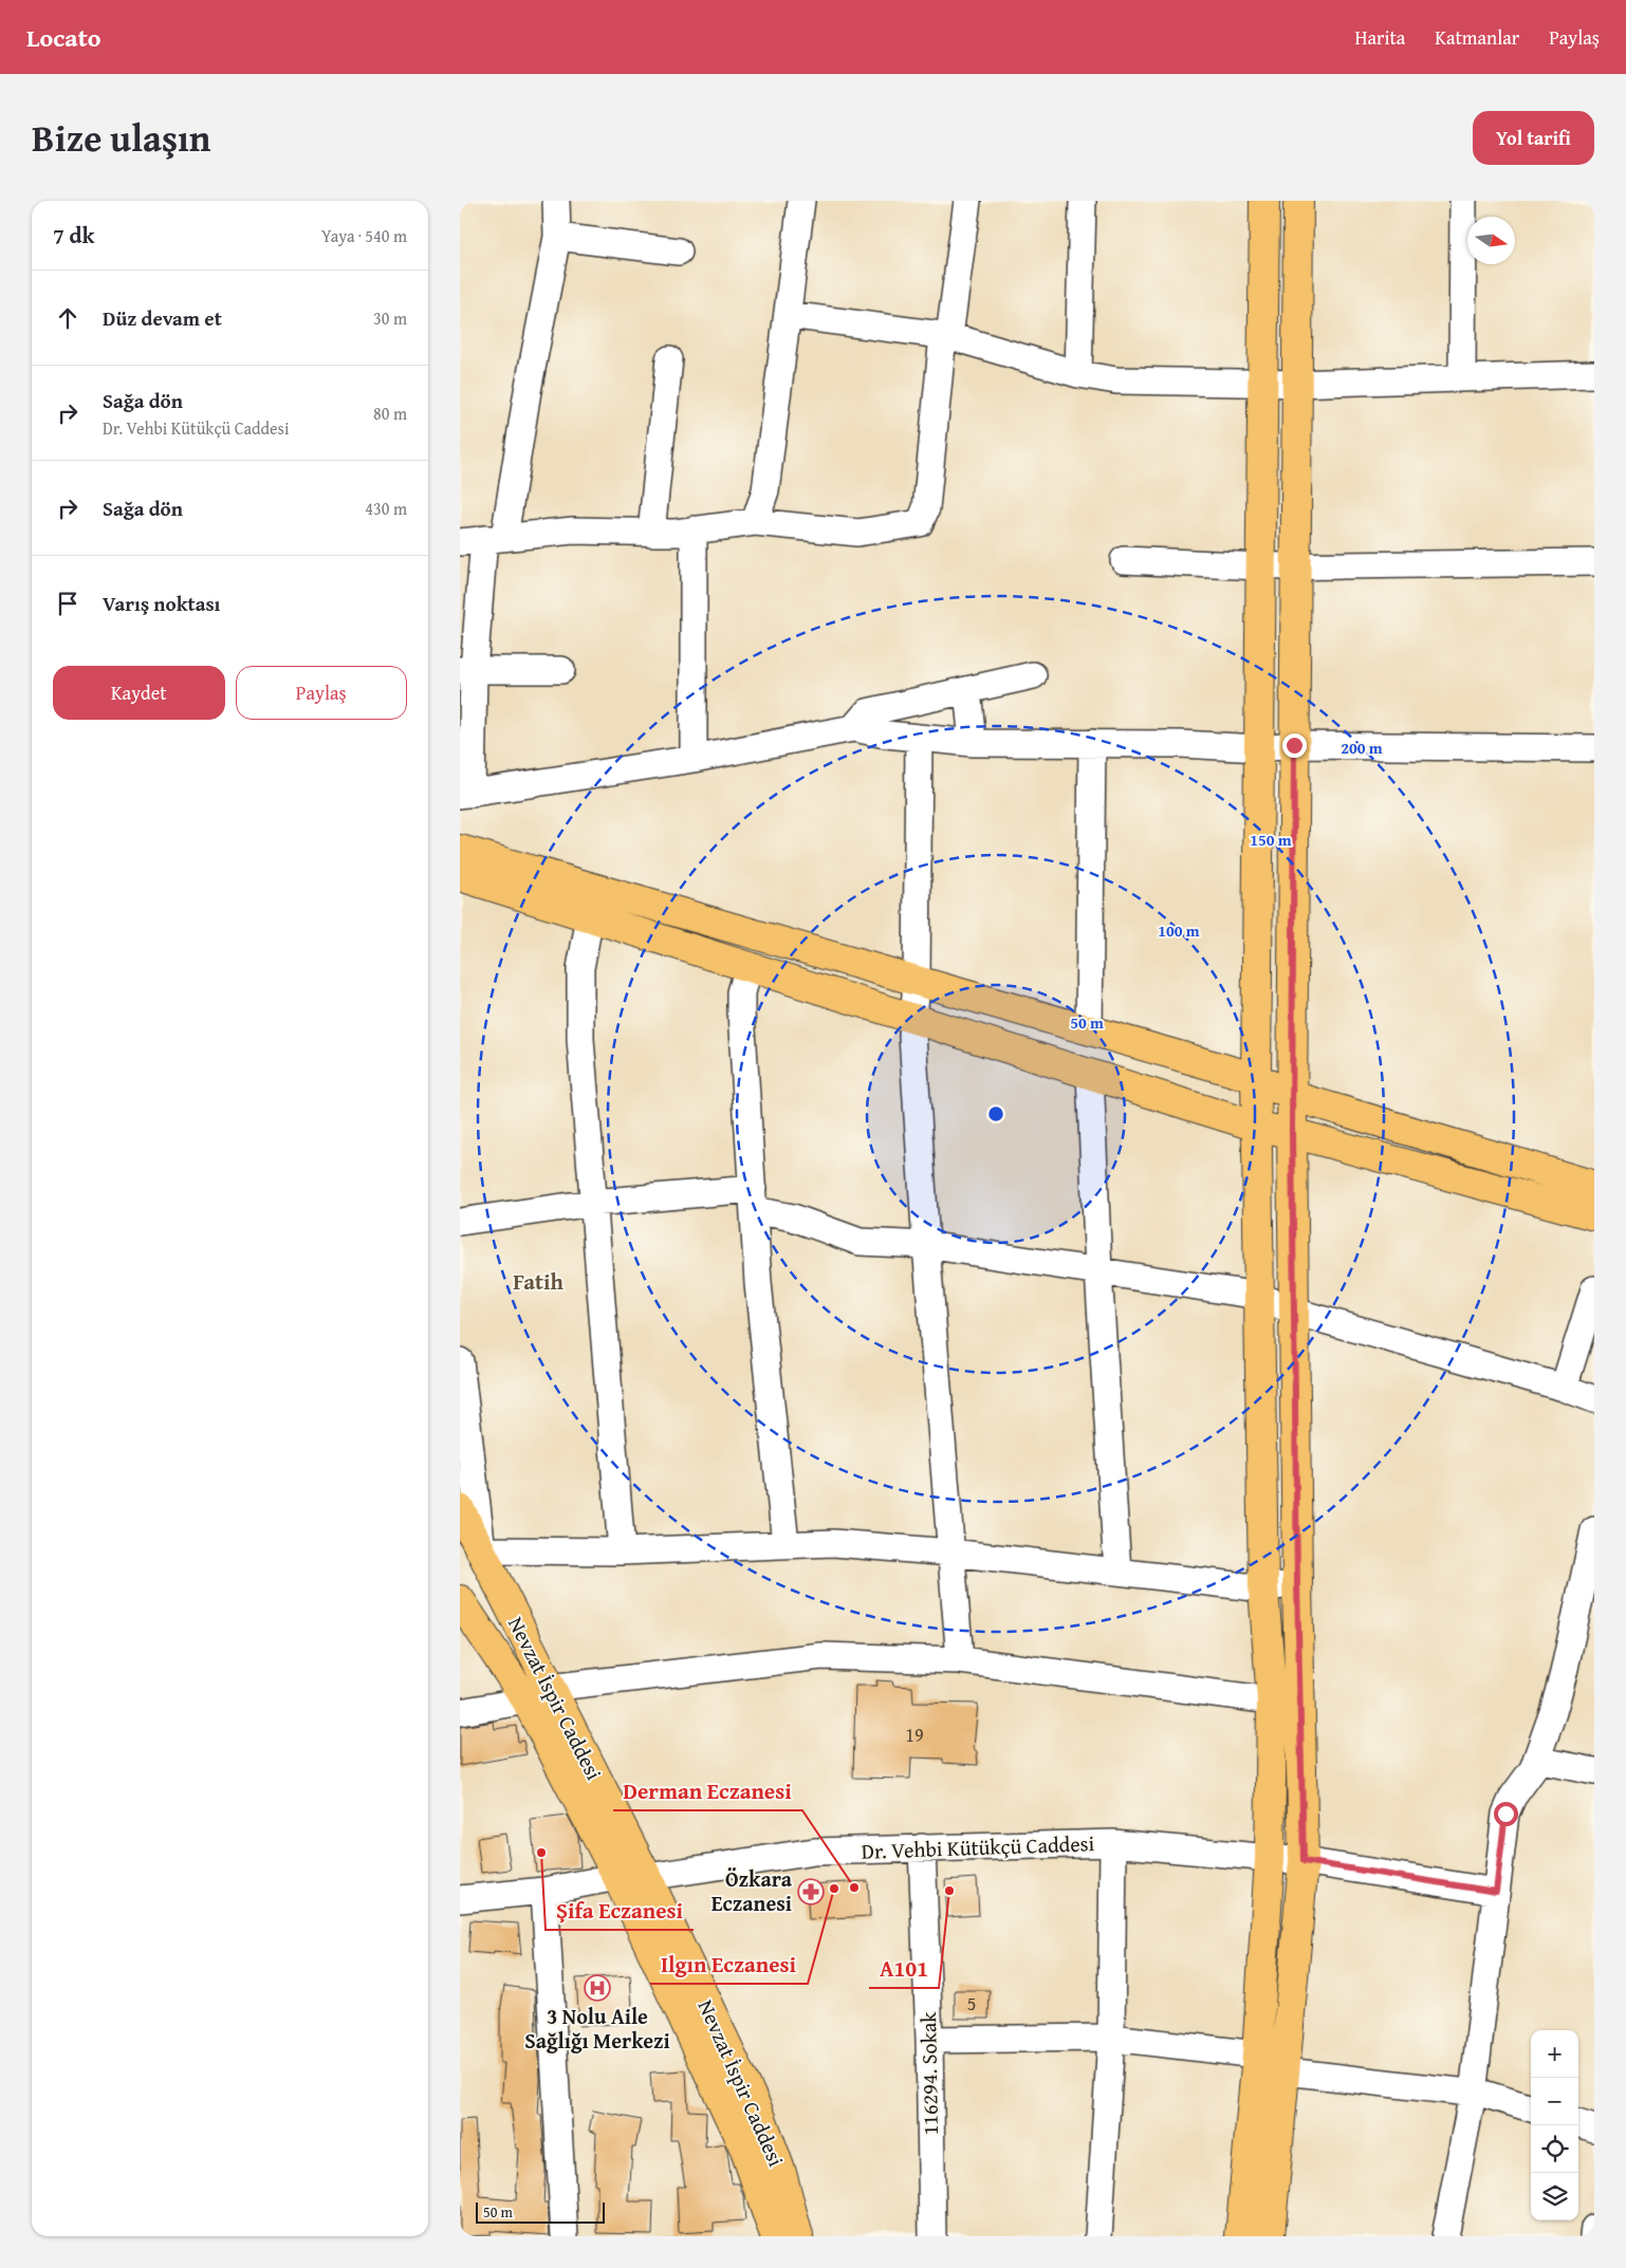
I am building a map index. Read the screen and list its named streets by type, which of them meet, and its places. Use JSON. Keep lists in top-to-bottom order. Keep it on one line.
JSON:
{"streets":{"main road":["Nevzat İspir Caddesi"],"street":["Dr. Vehbi Kütükçü Caddesi","116294. Sokak"]},"crossings":[["Nevzat İspir Caddesi","Dr. Vehbi Kütükçü Caddesi"],["Dr. Vehbi Kütükçü Caddesi","116294. Sokak"]],"districts":["Fatih"],"places":{"other":["Şifa Eczanesi","Derman Eczanesi","Ilgın Eczanesi","A101"],"pharmacy":["Özkara Eczanesi"],"hospital":["3 Nolu Aile Sağlığı Merkezi"]},"house_numbers":["19","5"],"scale_bar":"50 m","north":"right","page":{"header":"Locato","nav":["Harita","Katmanlar","Paylaş"],"title":"Bize ulaşın","buttons":["Yol tarifi",["Kaydet","Paylaş"]],"heading":["7 dk","Yaya · 540 m"],"list":[["Düz devam et","30 m"],["Sağa dön","Dr. Vehbi Kütükçü Caddesi","80 m"],["Sağa dön","430 m"],"Varış noktası"],"map_buttons":["+","−"],"scale":"50 m"},"rings":["200 m","150 m","100 m","50 m"]}
